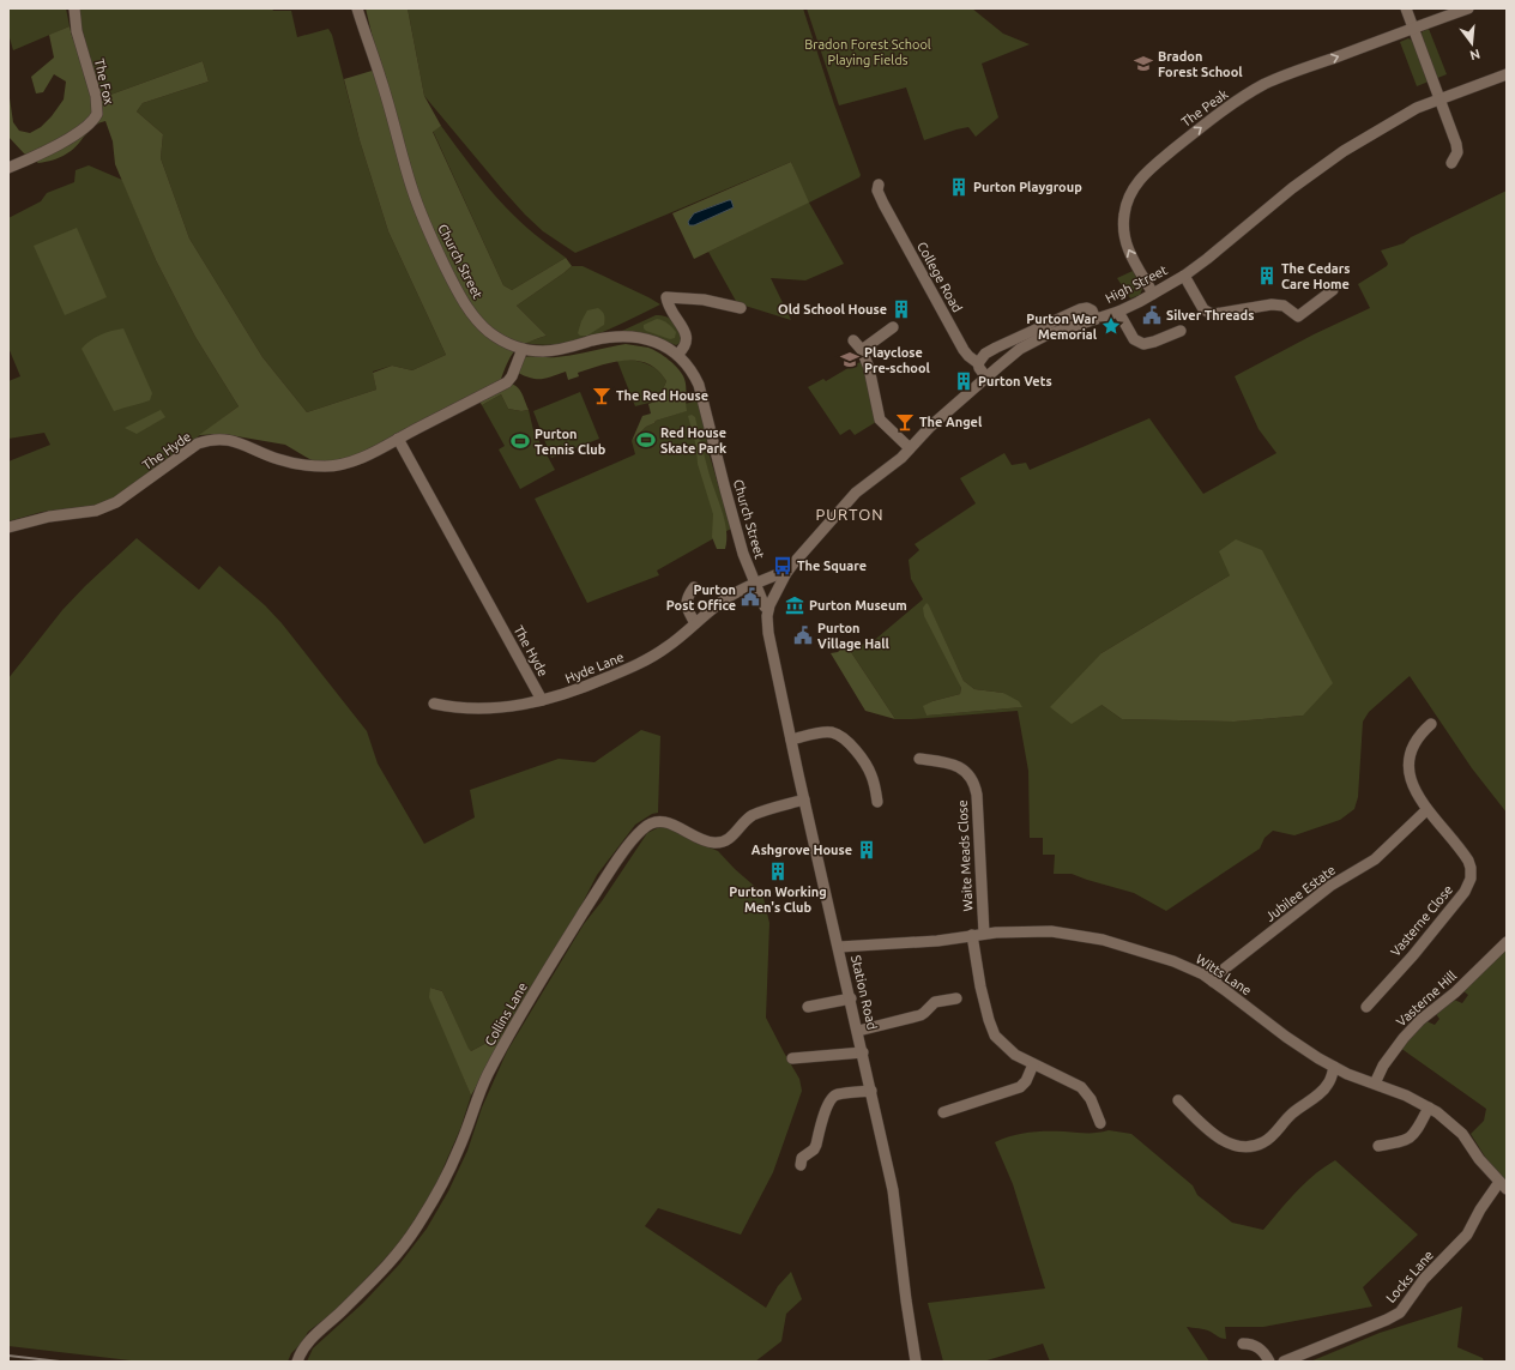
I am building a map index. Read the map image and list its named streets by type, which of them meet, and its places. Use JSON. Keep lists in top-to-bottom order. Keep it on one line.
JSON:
{"streets":{"street":["The Fox","The Peak","Church Street","College Road","High Street","The Hyde","Hyde Lane","Waite Meads Close","Jubilee Estate","Vasterne Close","Witts Lane","Station Road","Vasterne Hill","Collins Lane","Locks Lane"]},"crossings":[["The Peak","High Street"],["Church Street","High Street"],["Church Street","The Hyde"],["Church Street","Hyde Lane"],["College Road","High Street"],["High Street","Station Road"],["The Hyde","Hyde Lane"],["Waite Meads Close","Witts Lane"],["Jubilee Estate","Vasterne Close"],["Jubilee Estate","Witts Lane"],["Witts Lane","Station Road"],["Witts Lane","Vasterne Hill"],["Witts Lane","Locks Lane"],["Station Road","Collins Lane"]],"one_way":["The Peak"],"districts":["PURTON"],"parks":["Bradon Forest School Playing Fields"],"places":{"school or university":["Bradon Forest School","Playclose Pre-school"],"building":["Purton Playgroup","The Cedars Care Home","Old School House","Purton Vets","Ashgrove House","Purton Working Men's Club"],"public building":["Silver Threads","Purton Post Office","Purton Village Hall"],"place":["Purton War Memorial"],"bar":["The Red House","The Angel"],"sports":["Red House Skate Park","Purton Tennis Club"],"bus stop":["The Square"],"museum":["Purton Museum"]},"north":"bottom"}
